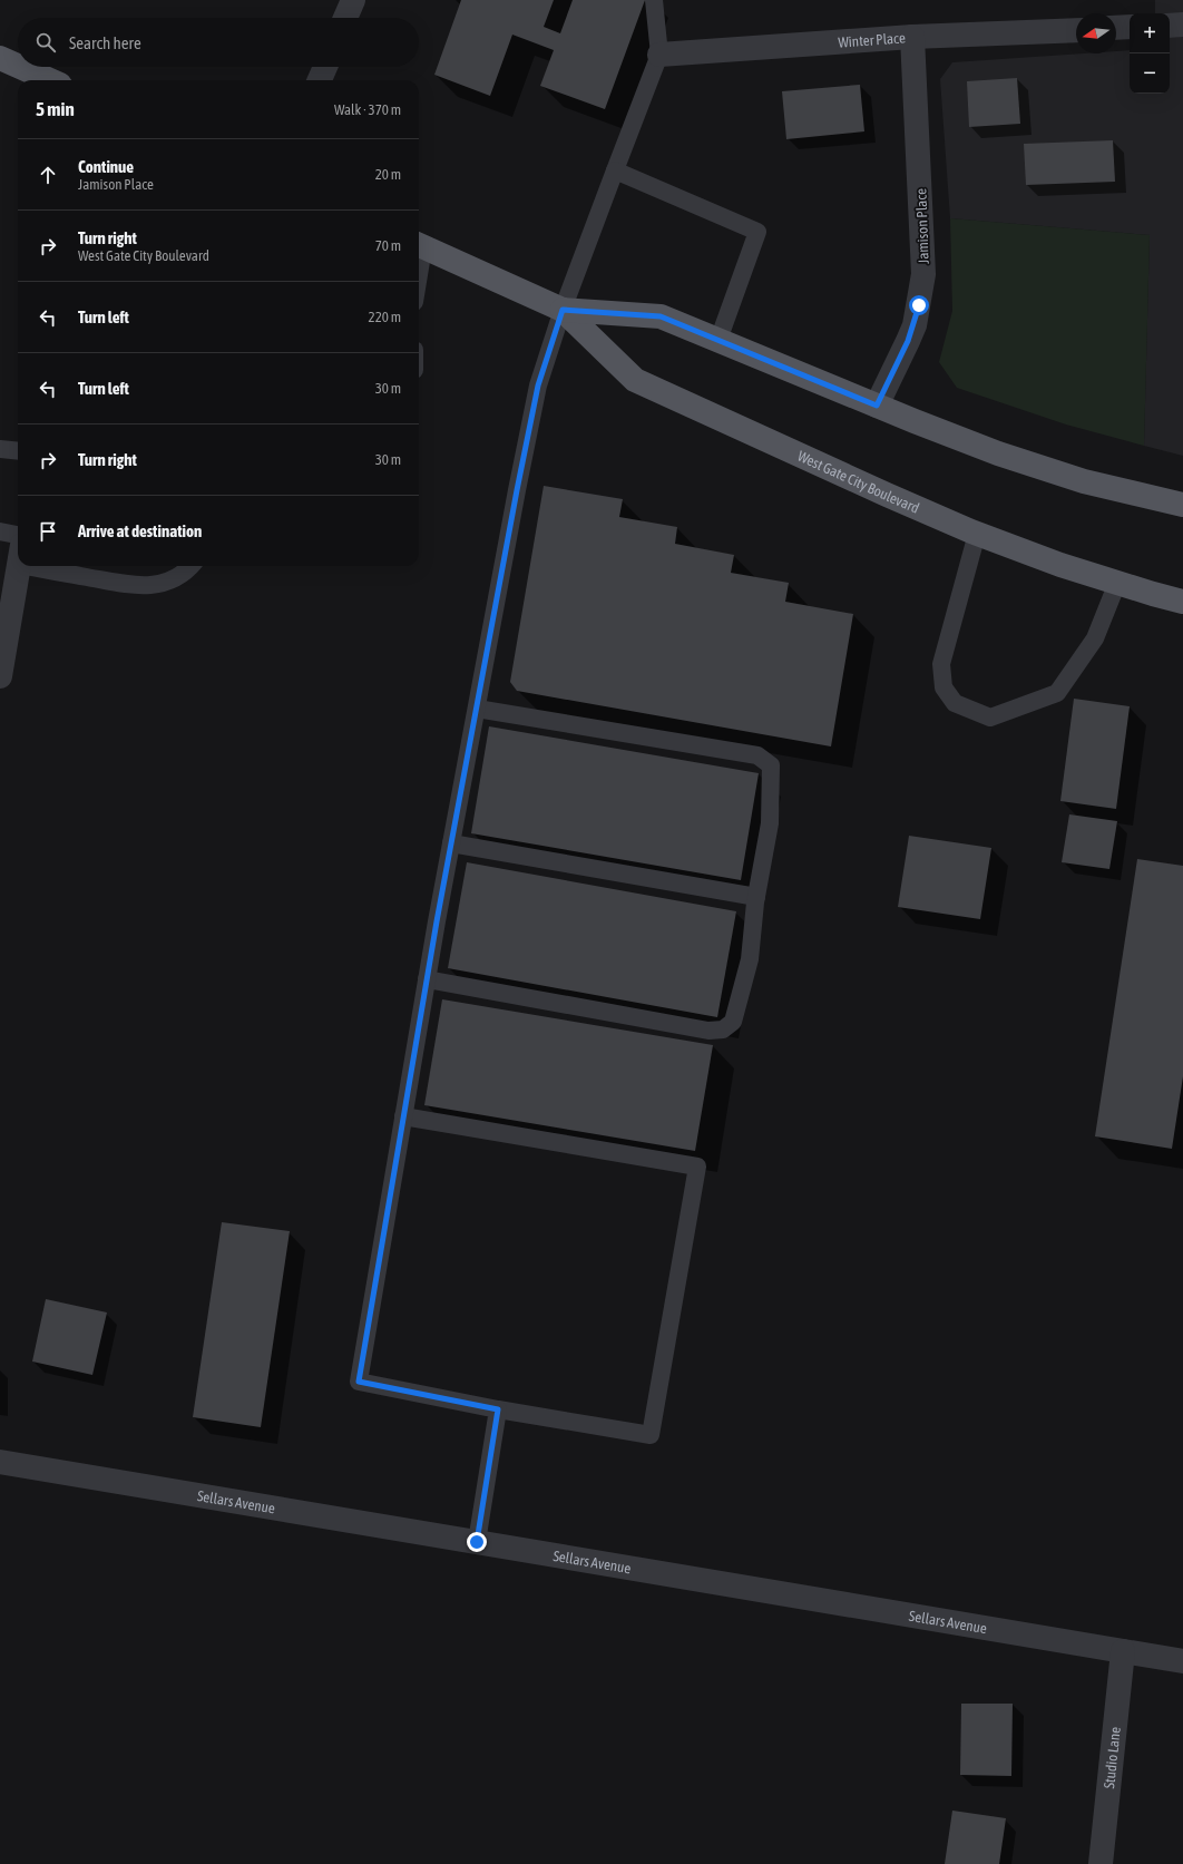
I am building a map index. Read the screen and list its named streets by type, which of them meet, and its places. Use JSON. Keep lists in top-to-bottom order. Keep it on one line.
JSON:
{"streets":{"main road":["West Gate City Boulevard"],"street":["Winter Place","Jamison Place","Sellars Avenue","Studio Lane"]},"crossings":[["Winter Place","Jamison Place"],["Jamison Place","West Gate City Boulevard"],["Sellars Avenue","Studio Lane"]],"north":"left","page":{"map_buttons":["+","−"],"search":"Search here","heading":["5 min","Walk · 370 m"],"list":[["Continue","Jamison Place","20 m"],["Turn right","West Gate City Boulevard","70 m"],["Turn left","220 m"],["Turn left","30 m"],["Turn right","30 m"],"Arrive at destination"]}}
